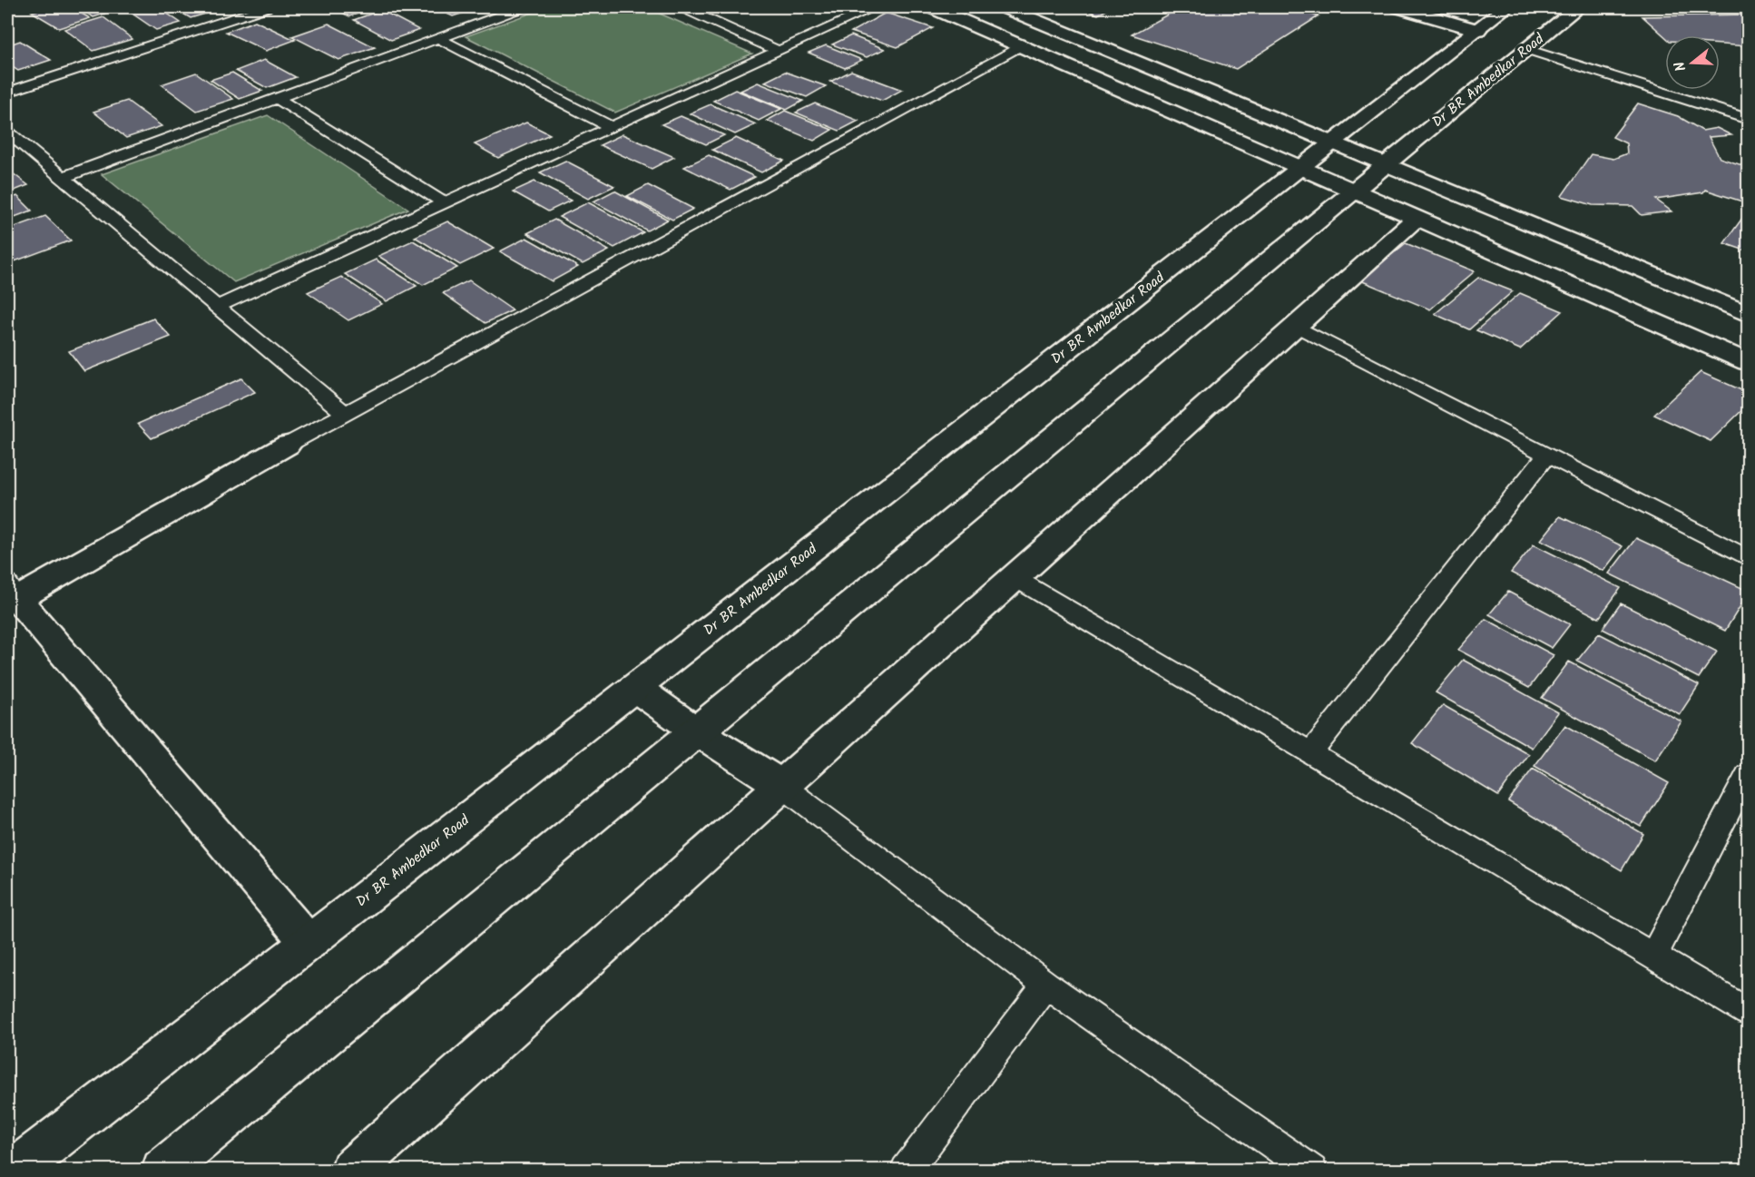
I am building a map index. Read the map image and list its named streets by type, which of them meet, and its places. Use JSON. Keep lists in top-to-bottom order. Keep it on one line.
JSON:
{"streets":{"street":["Dr BR Ambedkar Road"]},"north":"left"}
